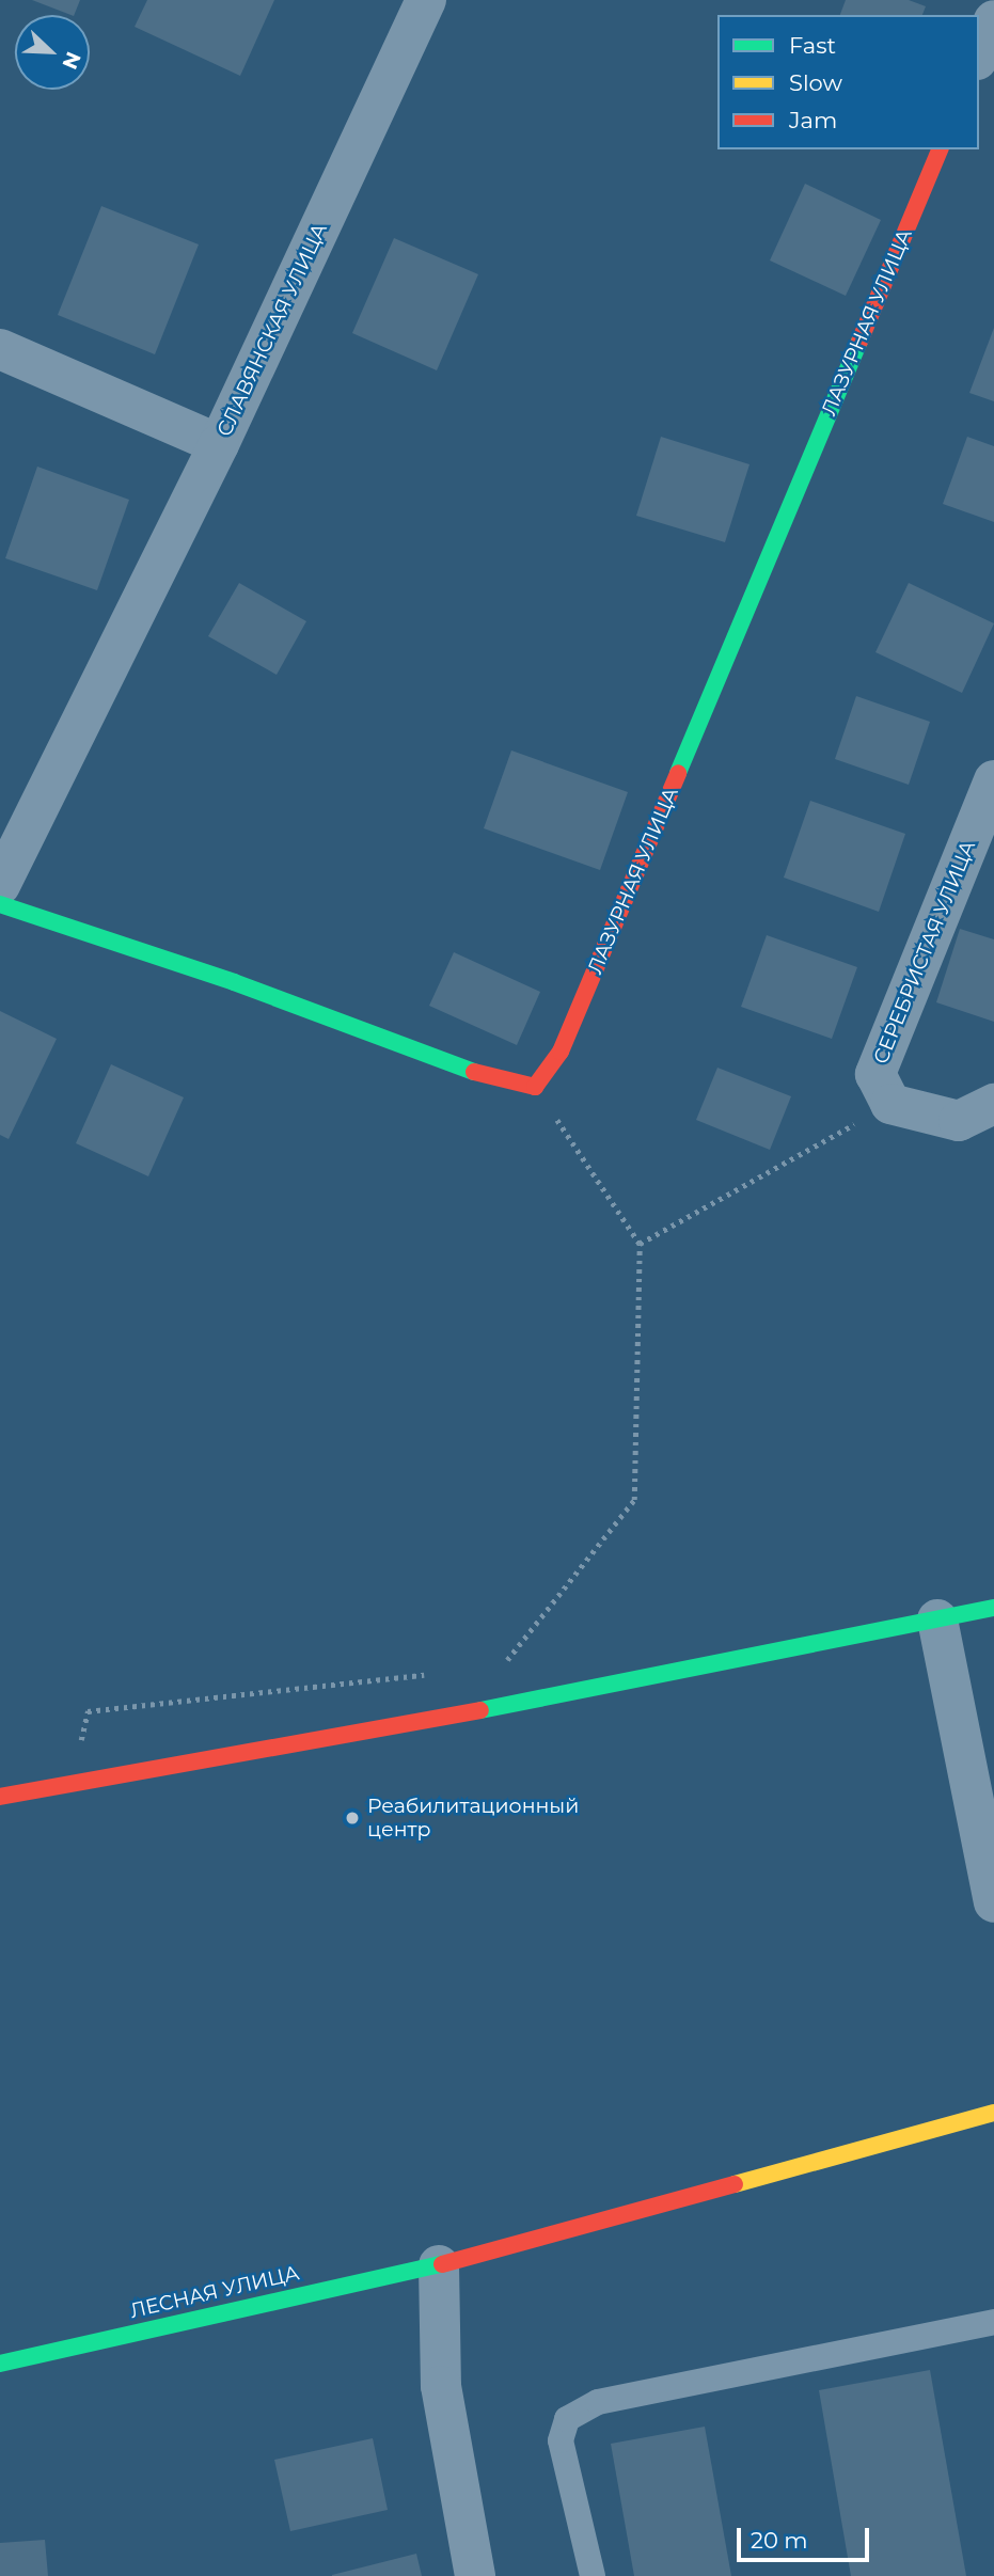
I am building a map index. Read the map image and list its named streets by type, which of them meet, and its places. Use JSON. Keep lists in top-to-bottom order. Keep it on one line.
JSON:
{"streets":{"street":["ЛАЗУРНАЯ УЛИЦА","СЛАВЯНСКАЯ УЛИЦА","СЕРЕБРИСТАЯ УЛИЦА","ЛЕСНАЯ УЛИЦА"]},"places":["Реабилитационный центр"],"legend":["Fast","Slow","Jam"],"scale_bar":"20 m","north":"bottom right"}
